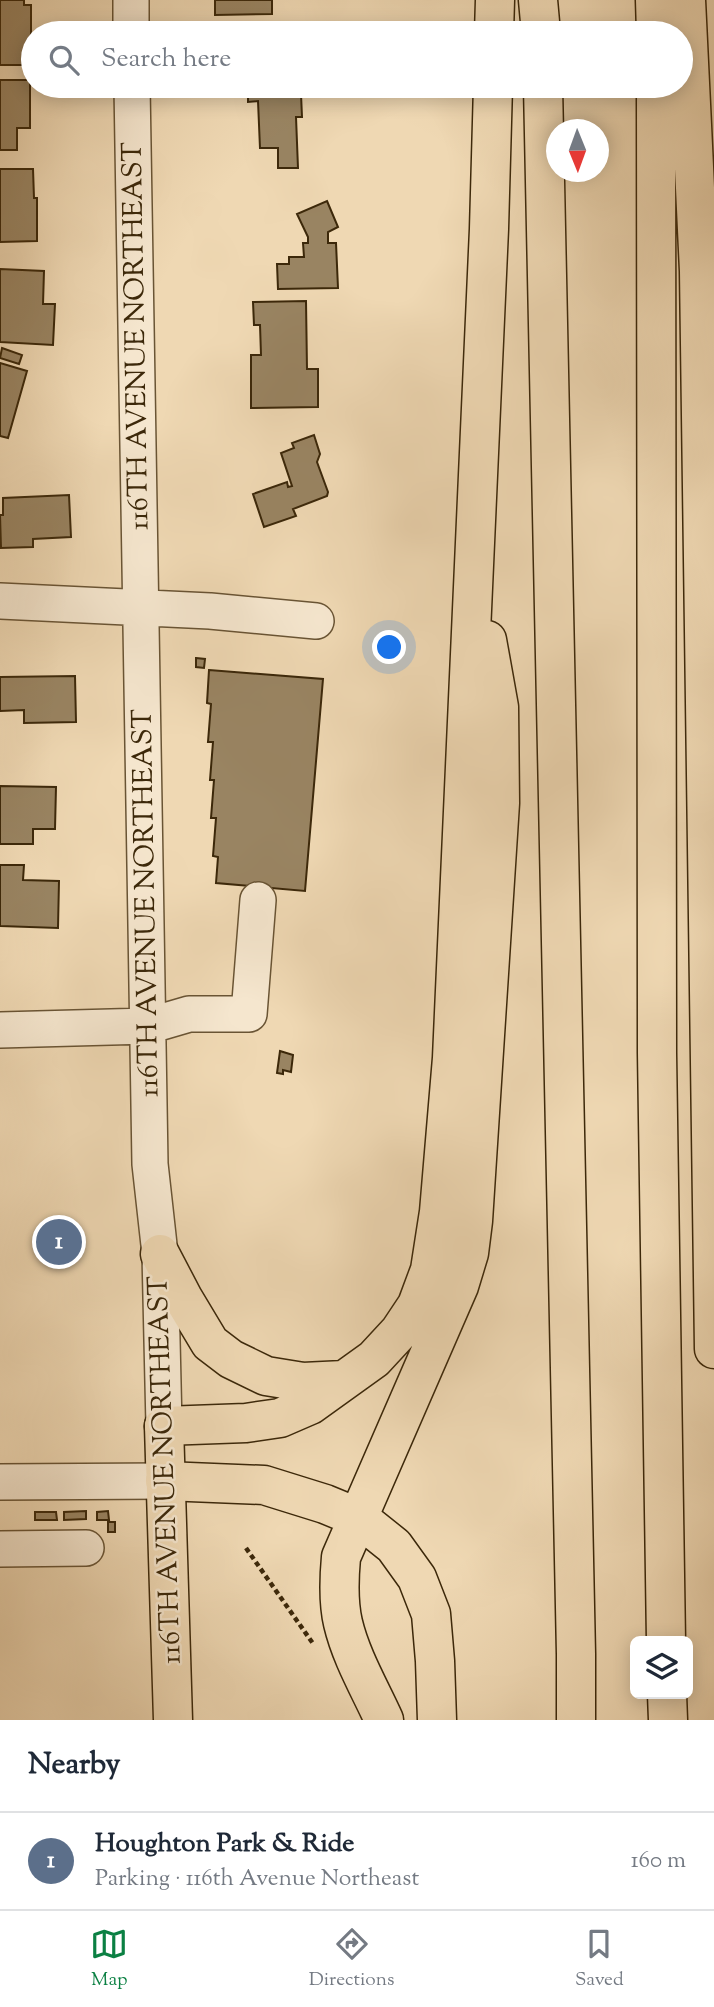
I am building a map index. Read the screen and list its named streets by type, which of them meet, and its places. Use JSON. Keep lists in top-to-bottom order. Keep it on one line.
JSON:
{"streets":{"main road":["116TH AVENUE NORTHEAST"]},"north":"bottom","page":{"search":"Search here","pins":"1","heading":"Nearby","list":[{"mark":"1","name":"Houghton Park & Ride","note":"Parking · 116th Avenue Northeast","value":"160 m"}],"nav":["Map","Directions","Saved"]}}
